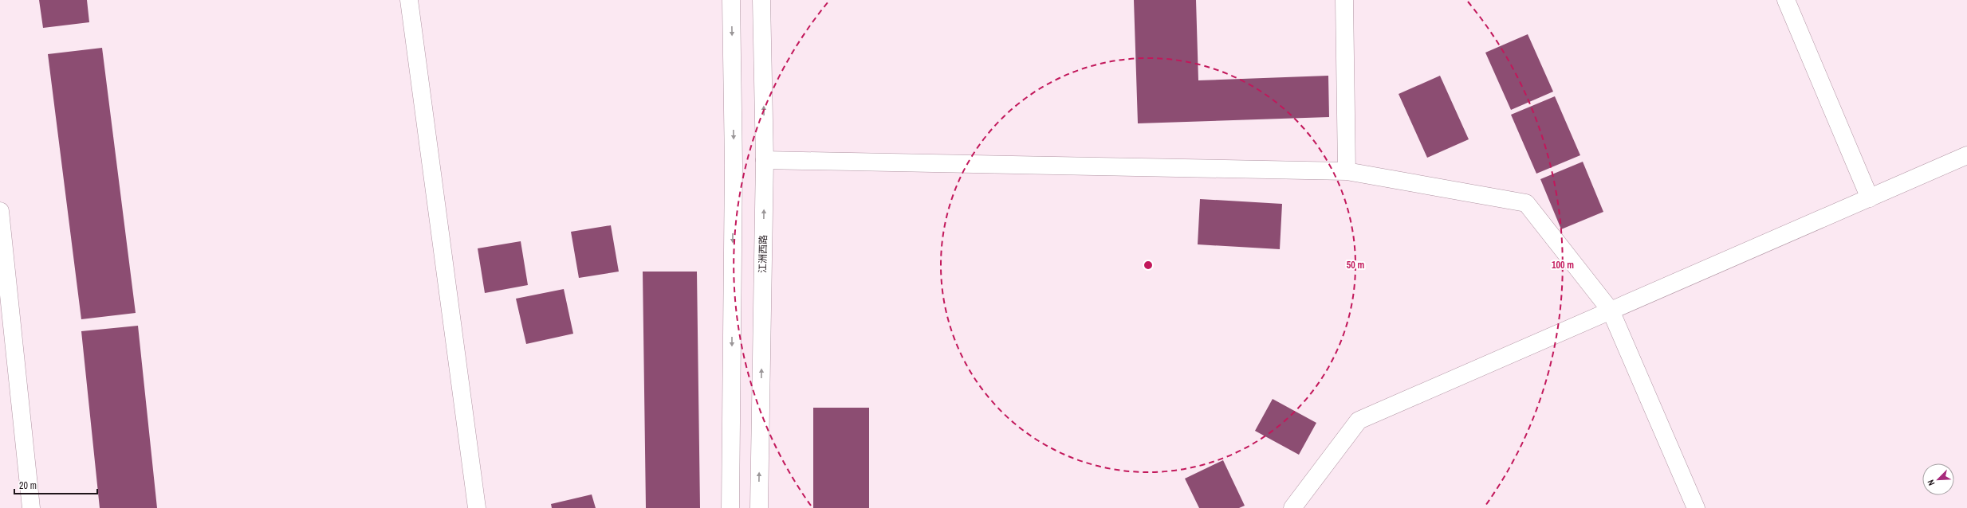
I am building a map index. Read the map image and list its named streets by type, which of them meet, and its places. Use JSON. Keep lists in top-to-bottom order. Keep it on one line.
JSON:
{"streets":{"street":["江洲西路"]},"scale_bar":"20 m","north":"bottom left","rings":["50 m","100 m"]}
